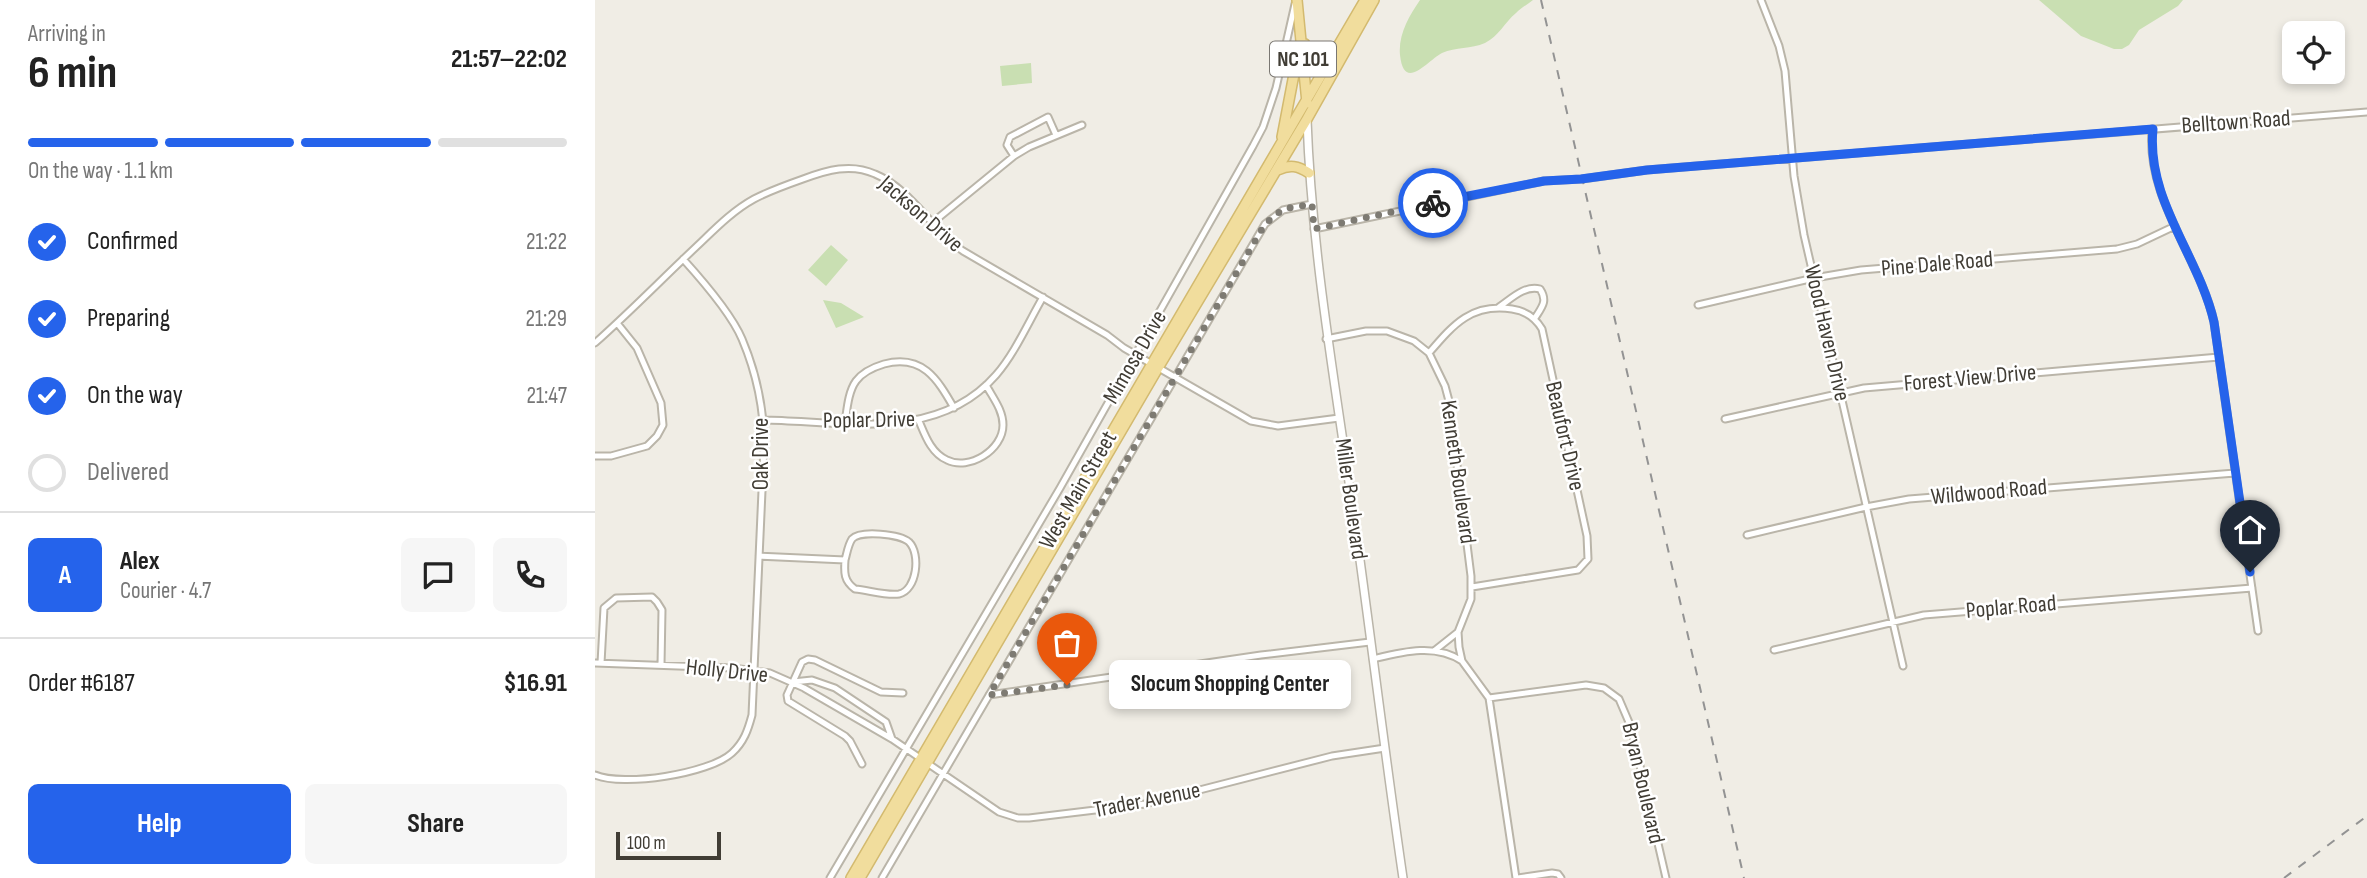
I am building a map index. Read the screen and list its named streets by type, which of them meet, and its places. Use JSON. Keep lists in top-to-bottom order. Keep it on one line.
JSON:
{"streets":{"main road":["NC 101","West Main Street"],"street":["Belltown Road","Jackson Drive","Pine Dale Road","Wood Haven Drive","Mimosa Drive","Forest View Drive","Poplar Drive","Beaufort Drive","Oak Drive","Kenneth Boulevard","Wildwood Road","Miller Boulevard","Poplar Road","Holly Drive","Bryan Boulevard","Trader Avenue"]},"crossings":[["NC 101","Mimosa Drive"],["NC 101","West Main Street"],["NC 101","Miller Boulevard"],["Belltown Road","Wood Haven Drive"],["Belltown Road","Miller Boulevard"],["Jackson Drive","Mimosa Drive"],["Jackson Drive","Poplar Drive"],["Jackson Drive","Oak Drive"],["Jackson Drive","West Main Street"],["Jackson Drive","Miller Boulevard"],["Pine Dale Road","Wood Haven Drive"],["Wood Haven Drive","Forest View Drive"],["Wood Haven Drive","Wildwood Road"],["Wood Haven Drive","Poplar Road"],["Mimosa Drive","Holly Drive"],["Poplar Drive","Oak Drive"],["Beaufort Drive","Kenneth Boulevard"],["Oak Drive","Holly Drive"],["Kenneth Boulevard","Bryan Boulevard"],["West Main Street","Miller Boulevard"],["West Main Street","Holly Drive"],["West Main Street","Trader Avenue"],["Miller Boulevard","Trader Avenue"],["Holly Drive","Trader Avenue"]],"places":["Slocum Shopping Center"],"scale_bar":"100 m","page":{"heading":["6 min","Arriving in","21:57–22:02"],"panel":["Alex","Courier · 4.7","Order #6187","$16.91"],"bar":"On the way · 1.1 km","list":[["Confirmed","21:22"],["Preparing","21:29"],["On the way","21:47"],"Delivered"],"round":"A","bubble":"Slocum Shopping Center","buttons":["Help","Share"],"scale":"100 m"}}
